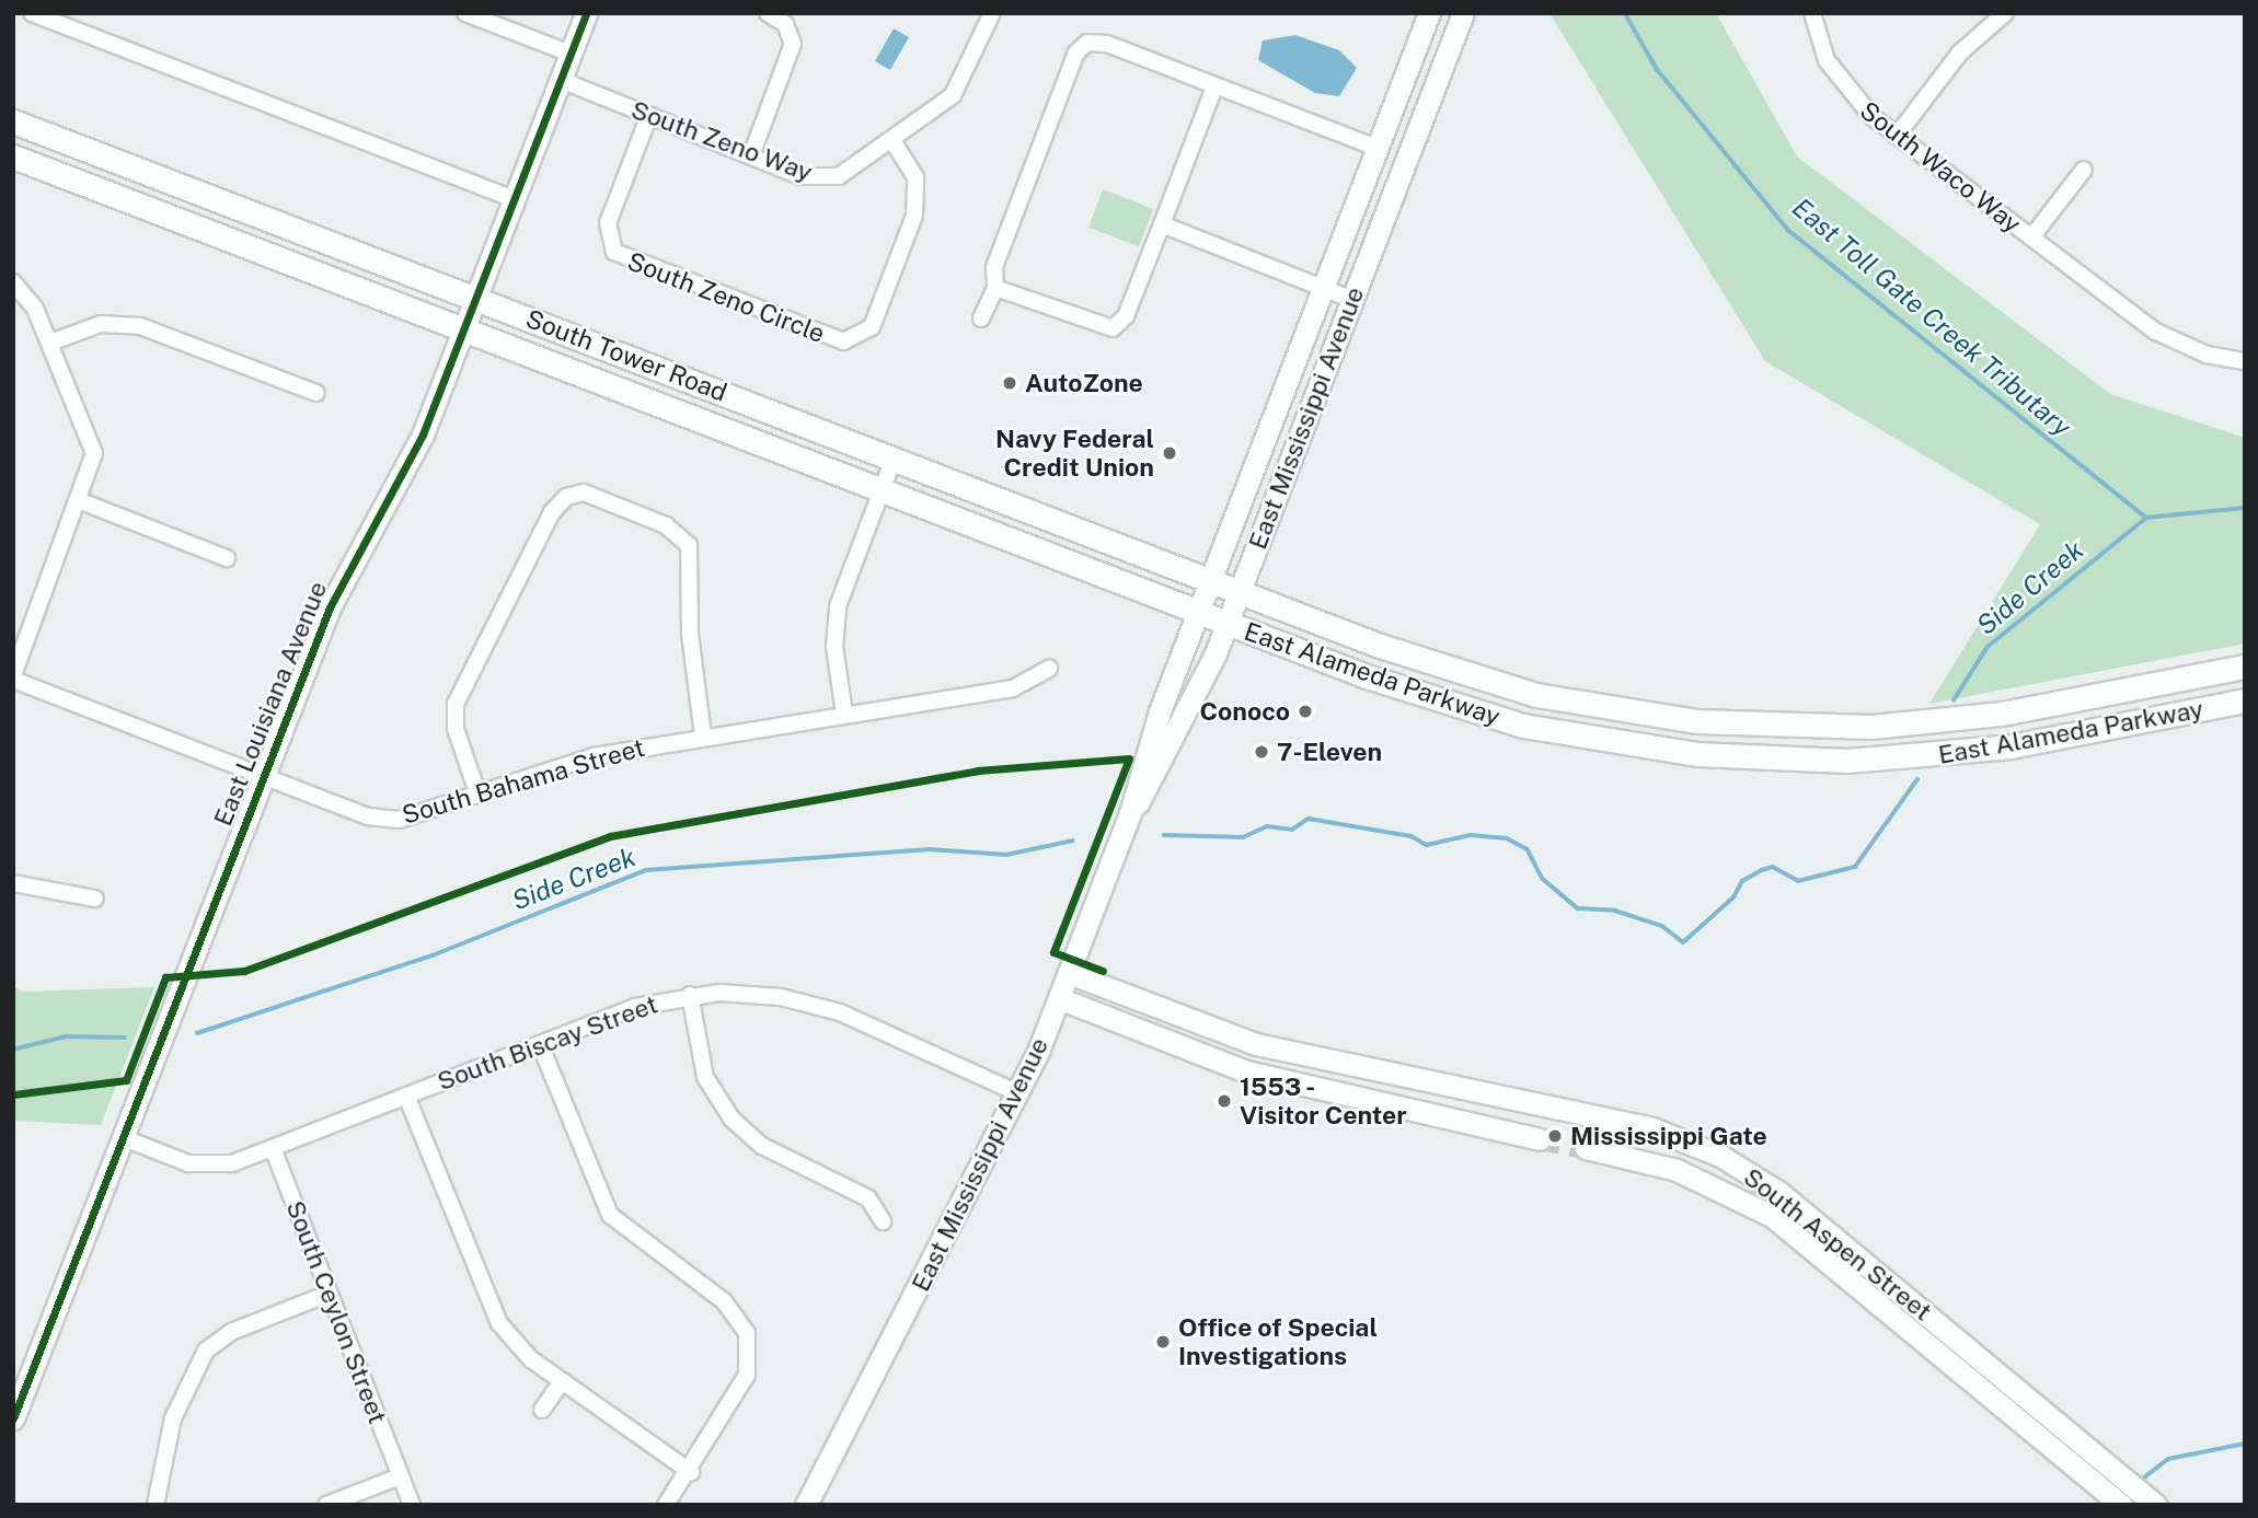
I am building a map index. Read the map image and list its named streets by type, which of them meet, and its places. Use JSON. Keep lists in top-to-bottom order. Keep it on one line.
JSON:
{"streets":{"main road":["South Tower Road","East Alameda Parkway"],"street":["South Zeno Way","South Waco Way","South Zeno Circle","East Mississippi Avenue","East Louisiana Avenue","South Bahama Street","South Biscay Street","South Aspen Street","South Ceylon Street"]},"crossings":[["South Zeno Way","South Zeno Circle"],["South Zeno Way","East Louisiana Avenue"],["South Tower Road","East Mississippi Avenue"],["South Tower Road","East Alameda Parkway"],["South Tower Road","East Louisiana Avenue"],["East Mississippi Avenue","East Alameda Parkway"],["East Mississippi Avenue","South Biscay Street"],["East Mississippi Avenue","South Aspen Street"],["East Louisiana Avenue","South Bahama Street"],["East Louisiana Avenue","South Biscay Street"],["South Biscay Street","South Ceylon Street"]],"water":["East Toll Gate Creek Tributary","Side Creek"],"places":["AutoZone","Navy Federal Credit Union","Conoco","7-Eleven","1553 - Visitor Center","Mississippi Gate","Office of Special Investigations"]}
